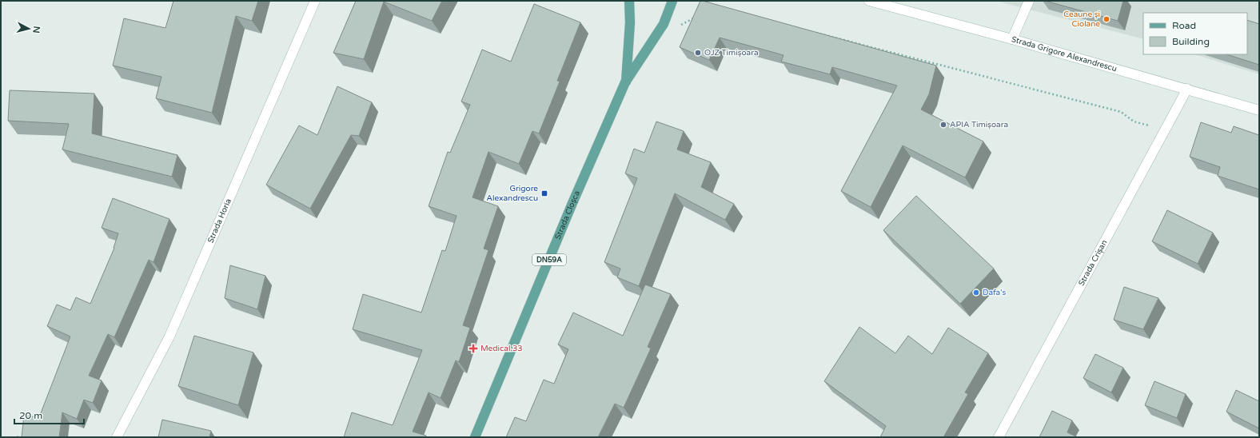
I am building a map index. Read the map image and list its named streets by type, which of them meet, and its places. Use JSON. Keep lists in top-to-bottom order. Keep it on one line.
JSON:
{"streets":{"main road":["Strada Cloșca","DN59A"],"street":["Strada Grigore Alexandrescu","Strada Horia","Strada Crișan"]},"crossings":[["Strada Grigore Alexandrescu","Strada Crișan"]],"places":{"other":["Ceaune și Ciolane","OJZ Timișoara","APIA Timișoara","Dafa's"],"transit":["Grigore Alexandrescu"],"health":["Medical.33"]},"legend":["Road","Building"],"scale_bar":"20 m","north":"right"}
